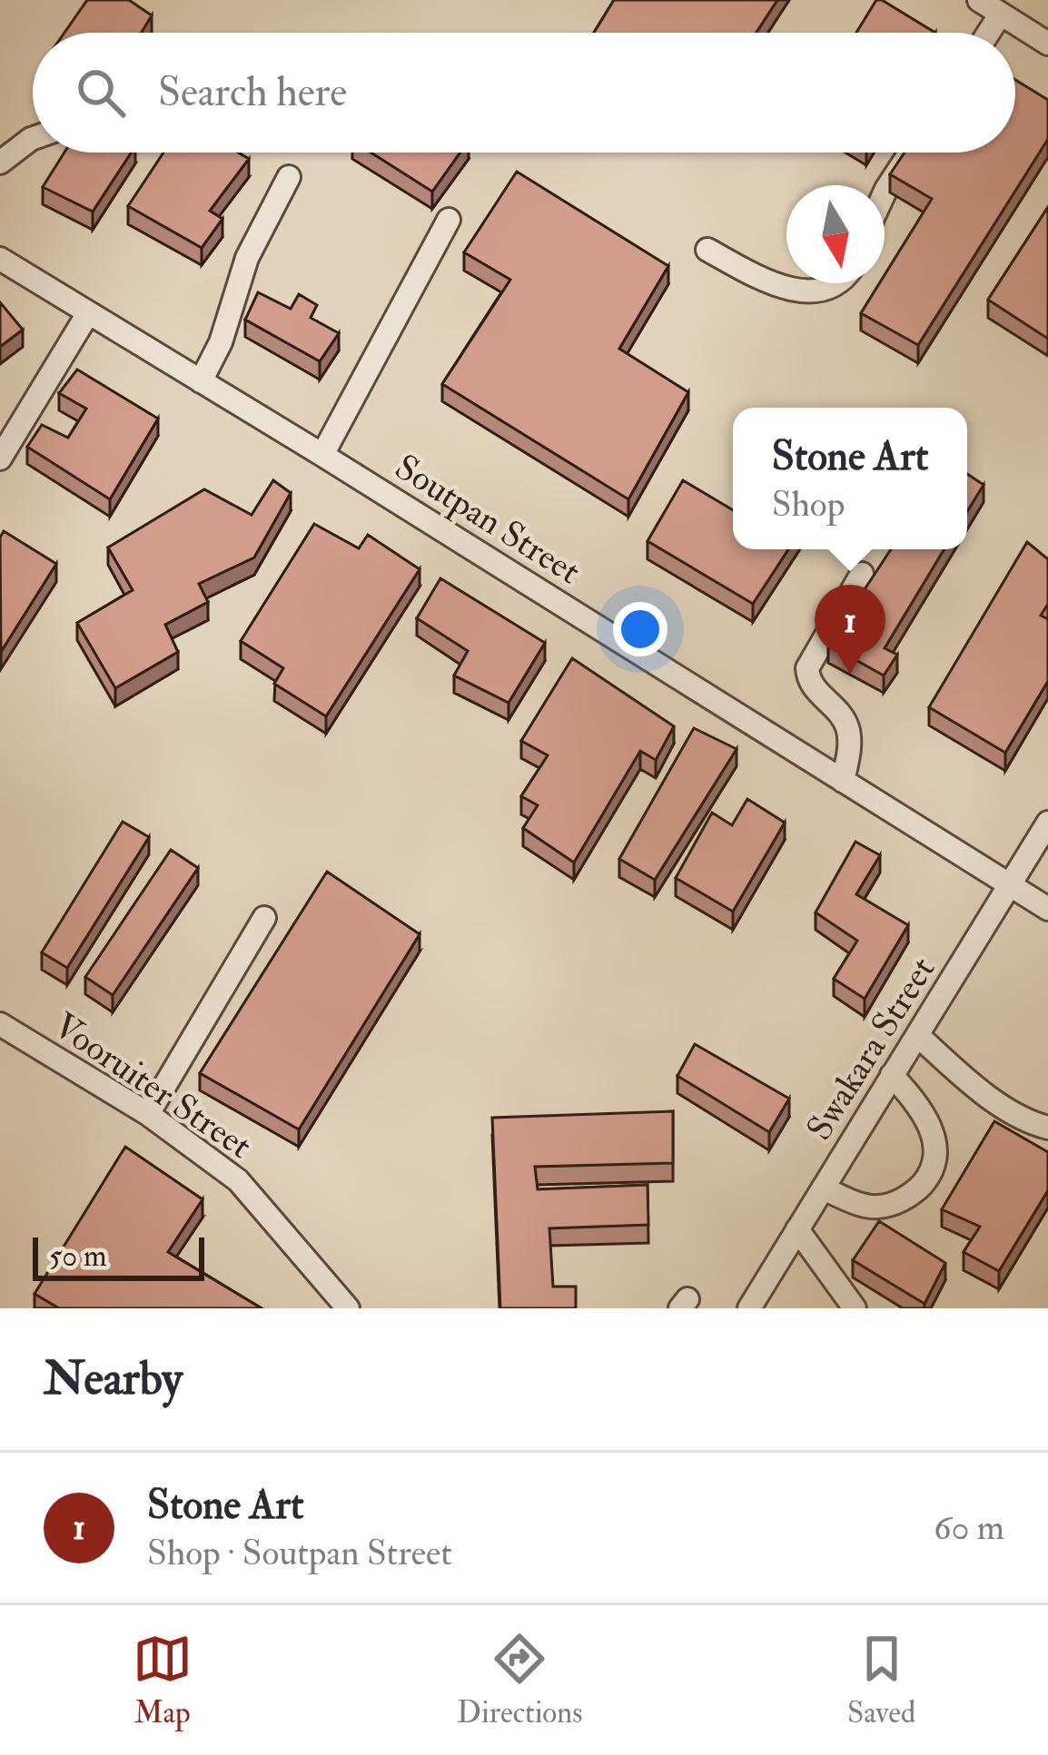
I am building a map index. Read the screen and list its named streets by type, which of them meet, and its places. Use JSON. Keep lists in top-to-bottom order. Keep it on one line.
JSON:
{"streets":{"street":["Soutpan Street","Swakara Street","Vooruiter Street"]},"crossings":[["Soutpan Street","Swakara Street"]],"scale_bar":"50 m","north":"bottom","page":{"search":"Search here","popup":["Stone Art","Shop"],"pins":"1","scale":"50 m","heading":"Nearby","list":[{"mark":"1","name":"Stone Art","note":"Shop · Soutpan Street","value":"60 m"}],"nav":["Map","Directions","Saved"]}}
